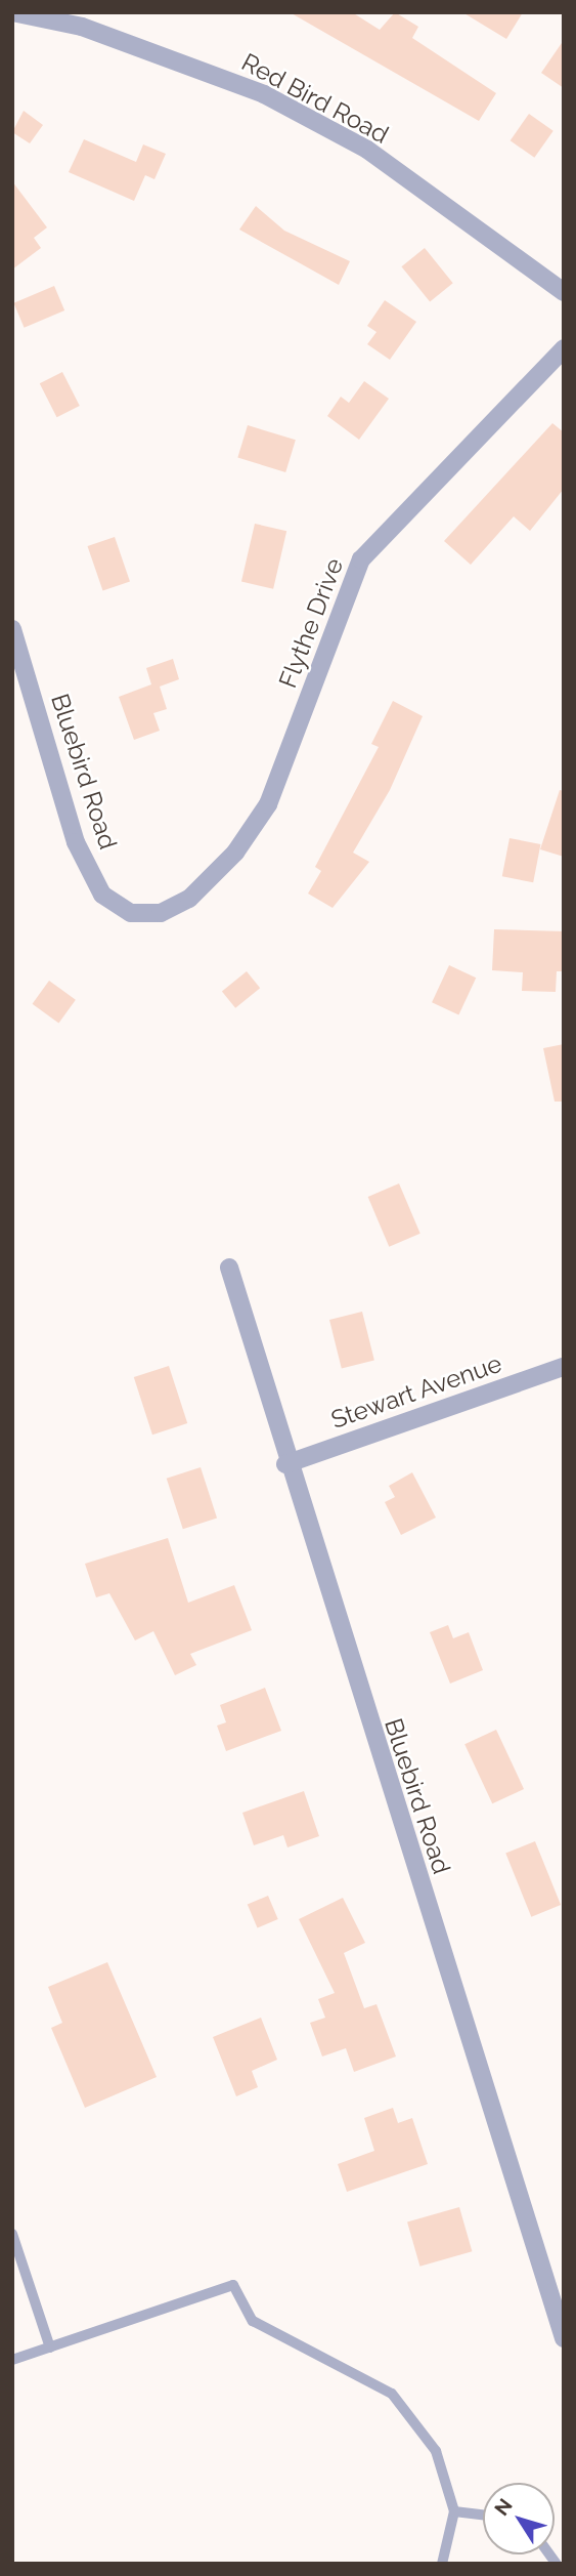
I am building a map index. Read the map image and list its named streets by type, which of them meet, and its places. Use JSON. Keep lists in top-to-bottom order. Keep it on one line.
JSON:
{"streets":{"street":["Red Bird Road","Flythe Drive","Bluebird Road","Stewart Avenue"]},"crossings":[["Flythe Drive","Bluebird Road"],["Bluebird Road","Stewart Avenue"]],"north":"top left"}
